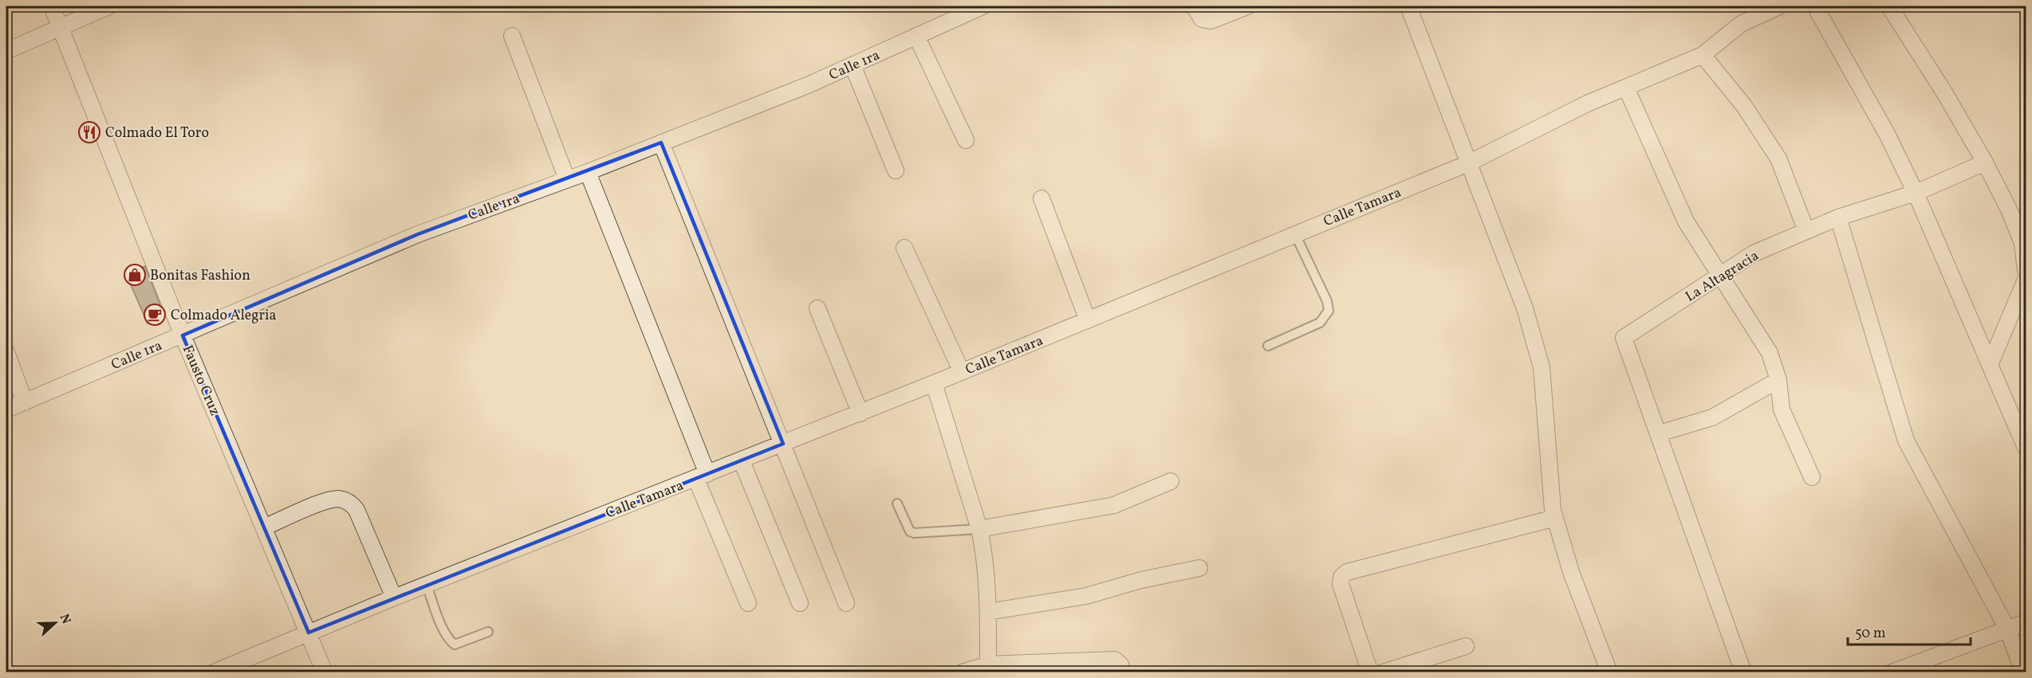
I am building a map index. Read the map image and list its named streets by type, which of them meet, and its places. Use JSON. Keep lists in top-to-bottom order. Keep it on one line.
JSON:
{"streets":{"street":["Calle 1ra","Calle Tamara","La Altagracia","Fausto Cruz"]},"crossings":[["Calle 1ra","Fausto Cruz"],["Calle Tamara","Fausto Cruz"]],"places":{"restaurant":["Colmado El Toro"],"shop":["Bonitas Fashion"],"cafe":["Colmado Alegria"]},"scale_bar":"50 m","north":"right"}
